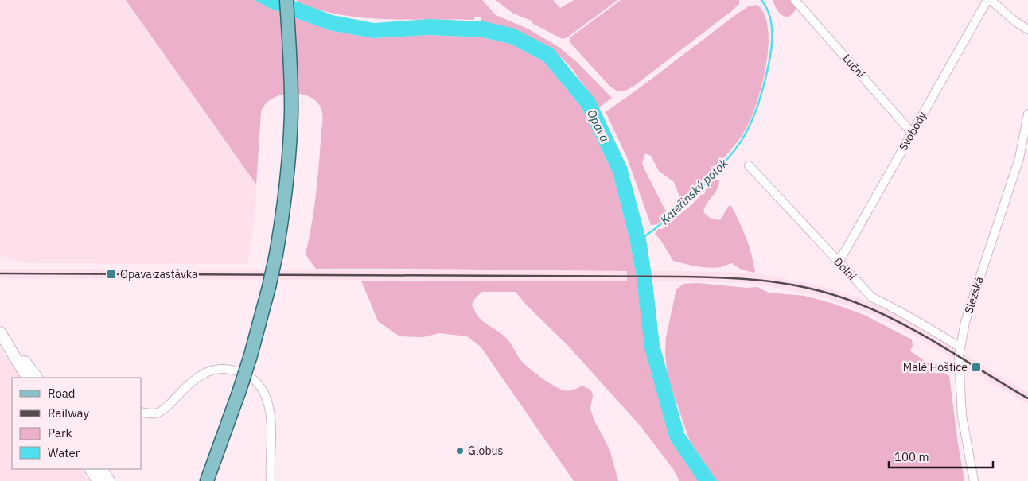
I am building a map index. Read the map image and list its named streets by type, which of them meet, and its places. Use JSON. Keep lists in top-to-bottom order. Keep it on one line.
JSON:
{"streets":{"street":["Luční","Svobody","Dolní","Slezská"]},"crossings":[["Luční","Svobody"],["Svobody","Dolní"],["Dolní","Slezská"]],"water":["Opava","Kateřinský potok"],"places":{"transit":["Opava zastávka","Malé Hoštice"],"other":["Globus"]},"legend":["Road","Railway","Park","Water"],"scale_bar":"100 m"}
